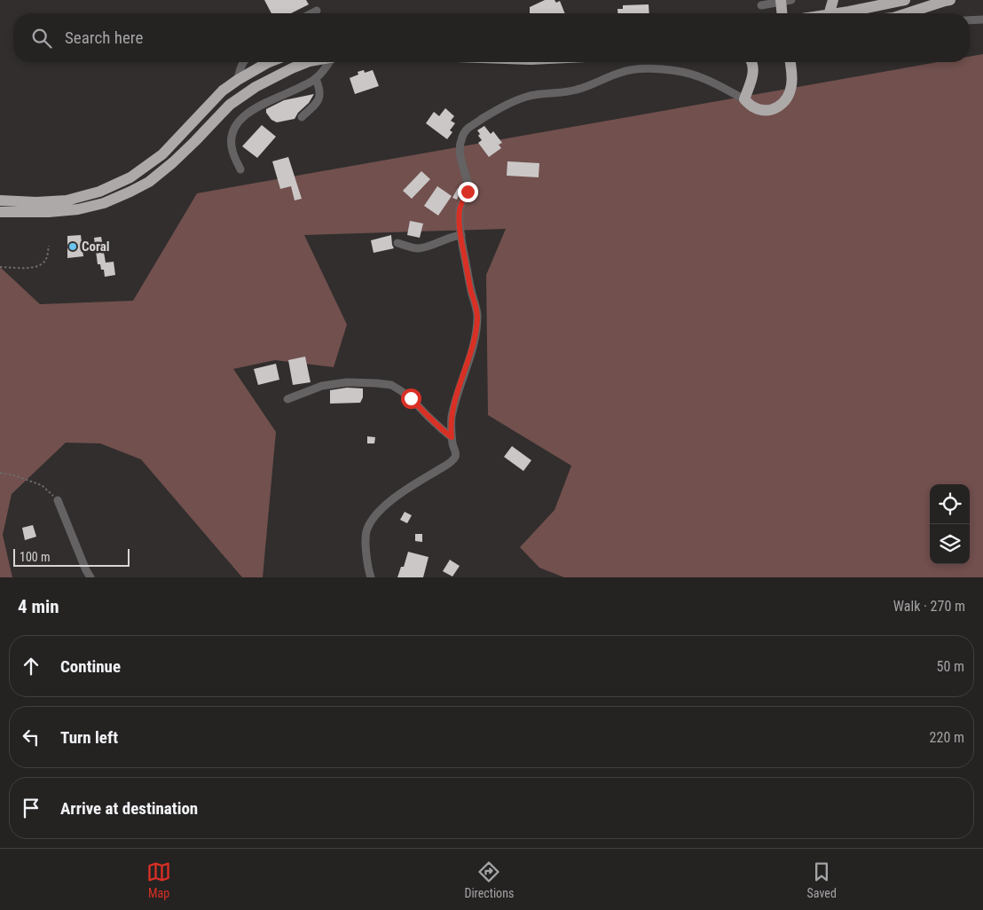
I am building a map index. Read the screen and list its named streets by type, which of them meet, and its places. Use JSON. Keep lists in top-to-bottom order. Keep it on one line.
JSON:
{"places":["Coral"],"scale_bar":"100 m","page":{"search":"Search here","scale":"100 m","heading":["4 min","Walk · 270 m"],"list":[["Continue","50 m"],["Turn left","220 m"],"Arrive at destination"],"nav":["Map","Directions","Saved"]}}
